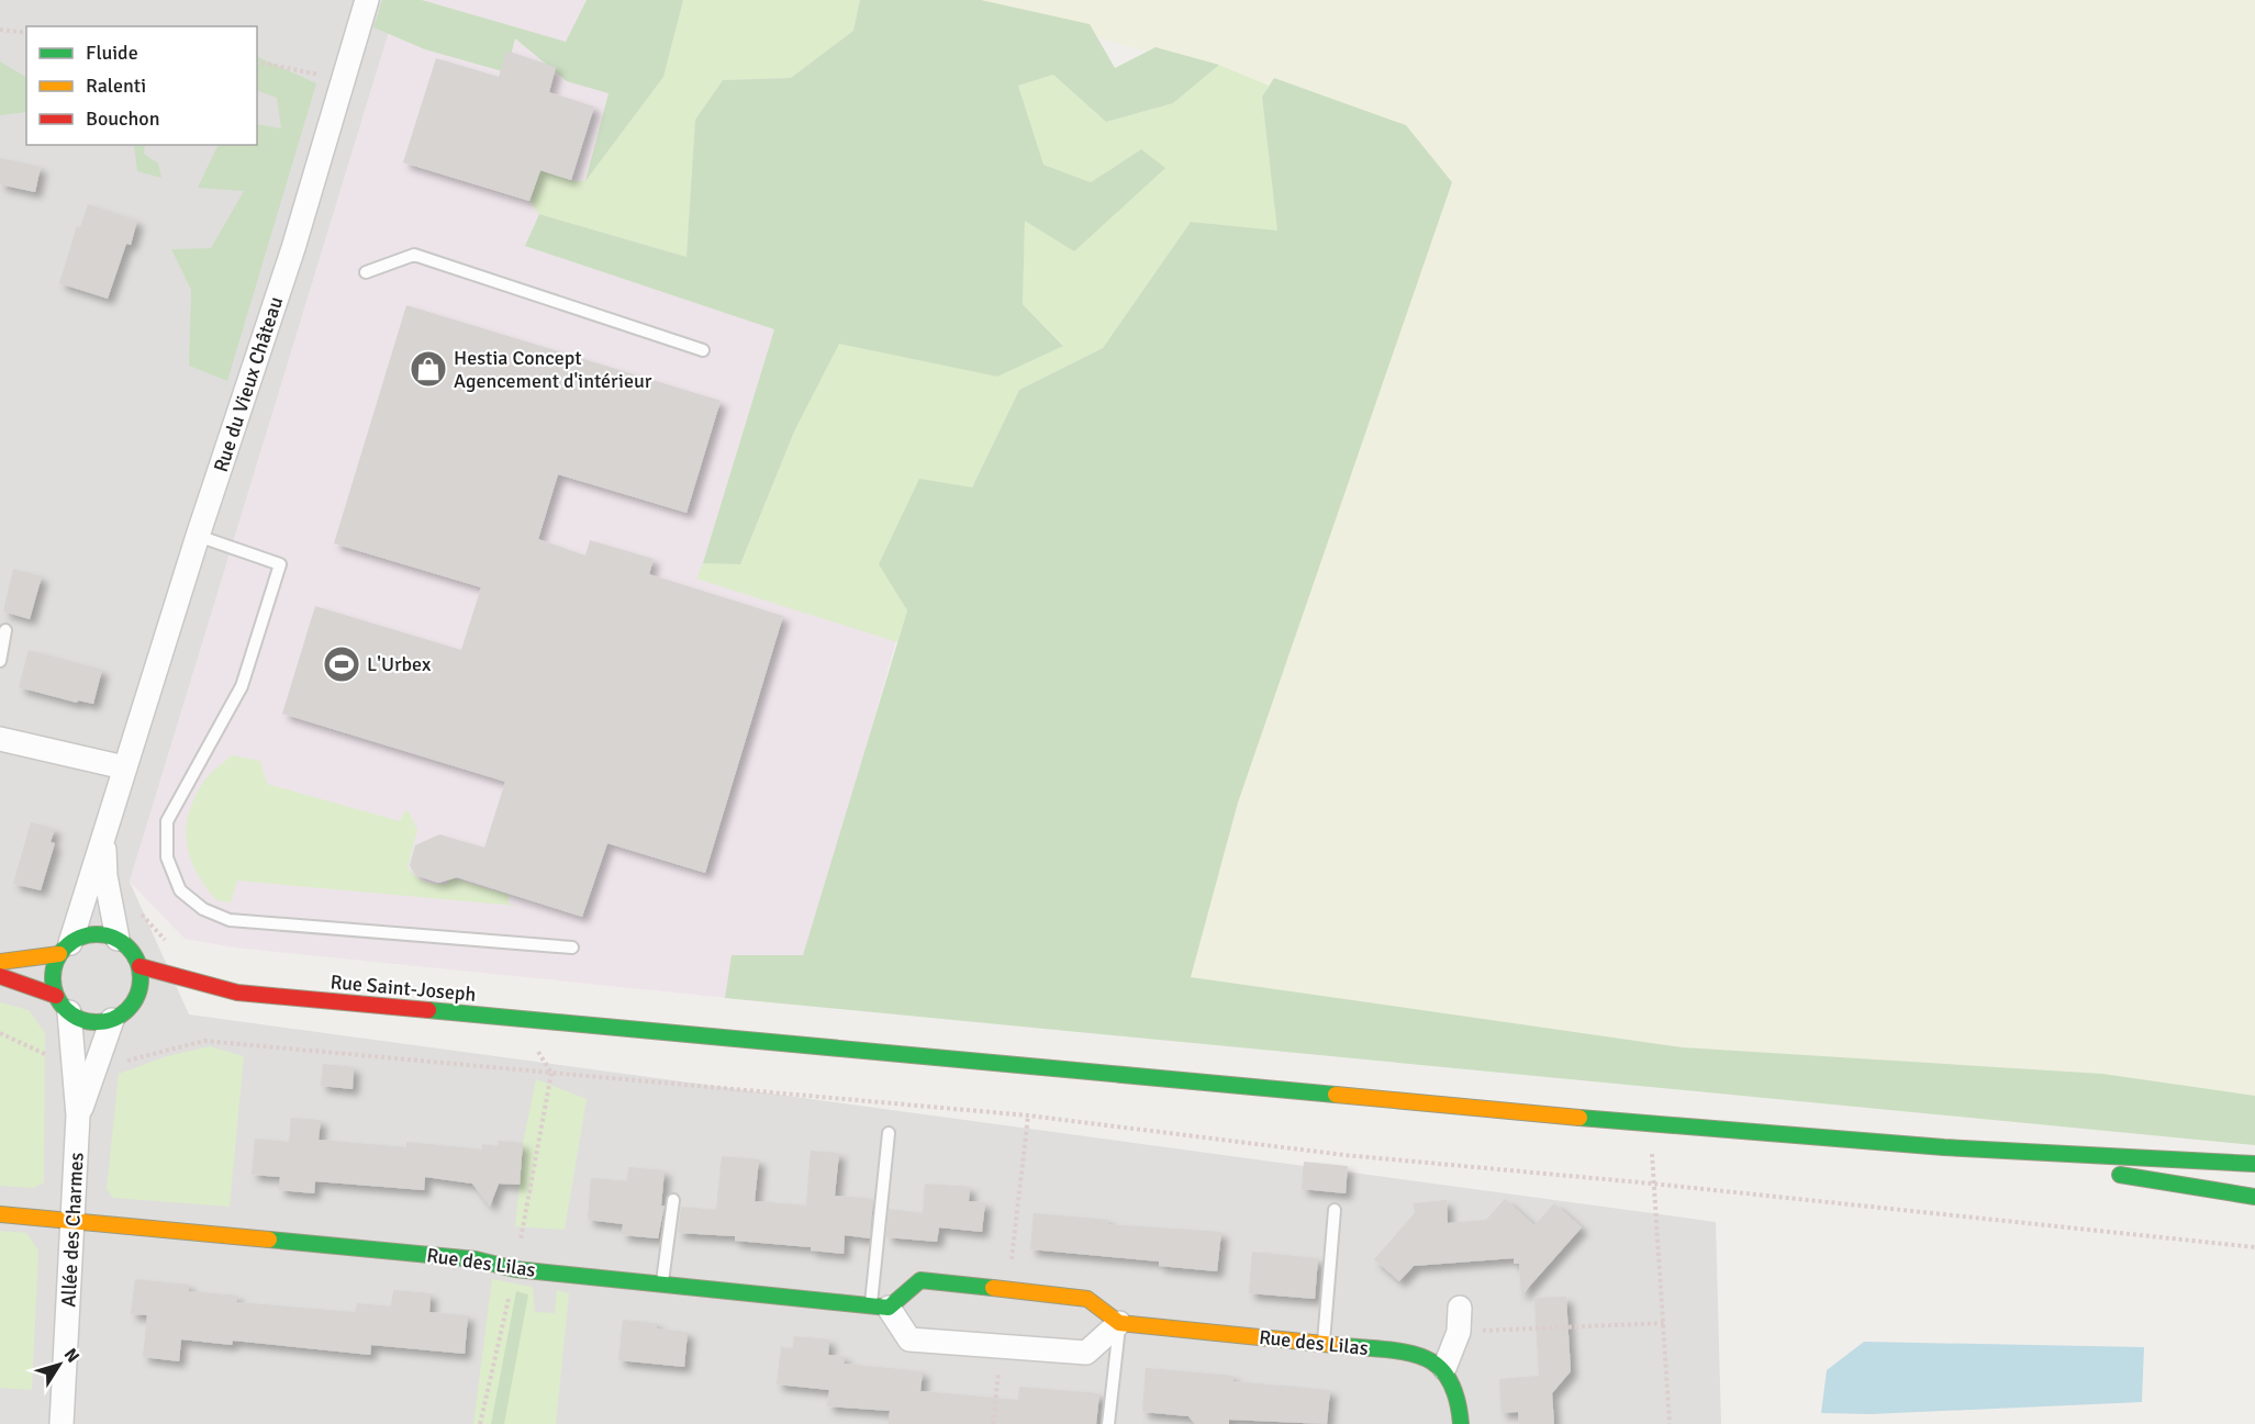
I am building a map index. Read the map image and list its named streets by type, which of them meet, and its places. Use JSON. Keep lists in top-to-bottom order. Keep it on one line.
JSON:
{"streets":{"street":["Rue du Vieux Château","Rue Saint-Joseph","Allée des Charmes","Rue des Lilas"]},"crossings":[["Rue du Vieux Château","Rue Saint-Joseph"],["Rue du Vieux Château","Allée des Charmes"],["Rue Saint-Joseph","Allée des Charmes"],["Allée des Charmes","Rue des Lilas"]],"places":{"shop":["Hestia Concept Agencement d'intérieur"],"sports":["L'Urbex"]},"legend":["Fluide","Ralenti","Bouchon"],"north":"top right"}
